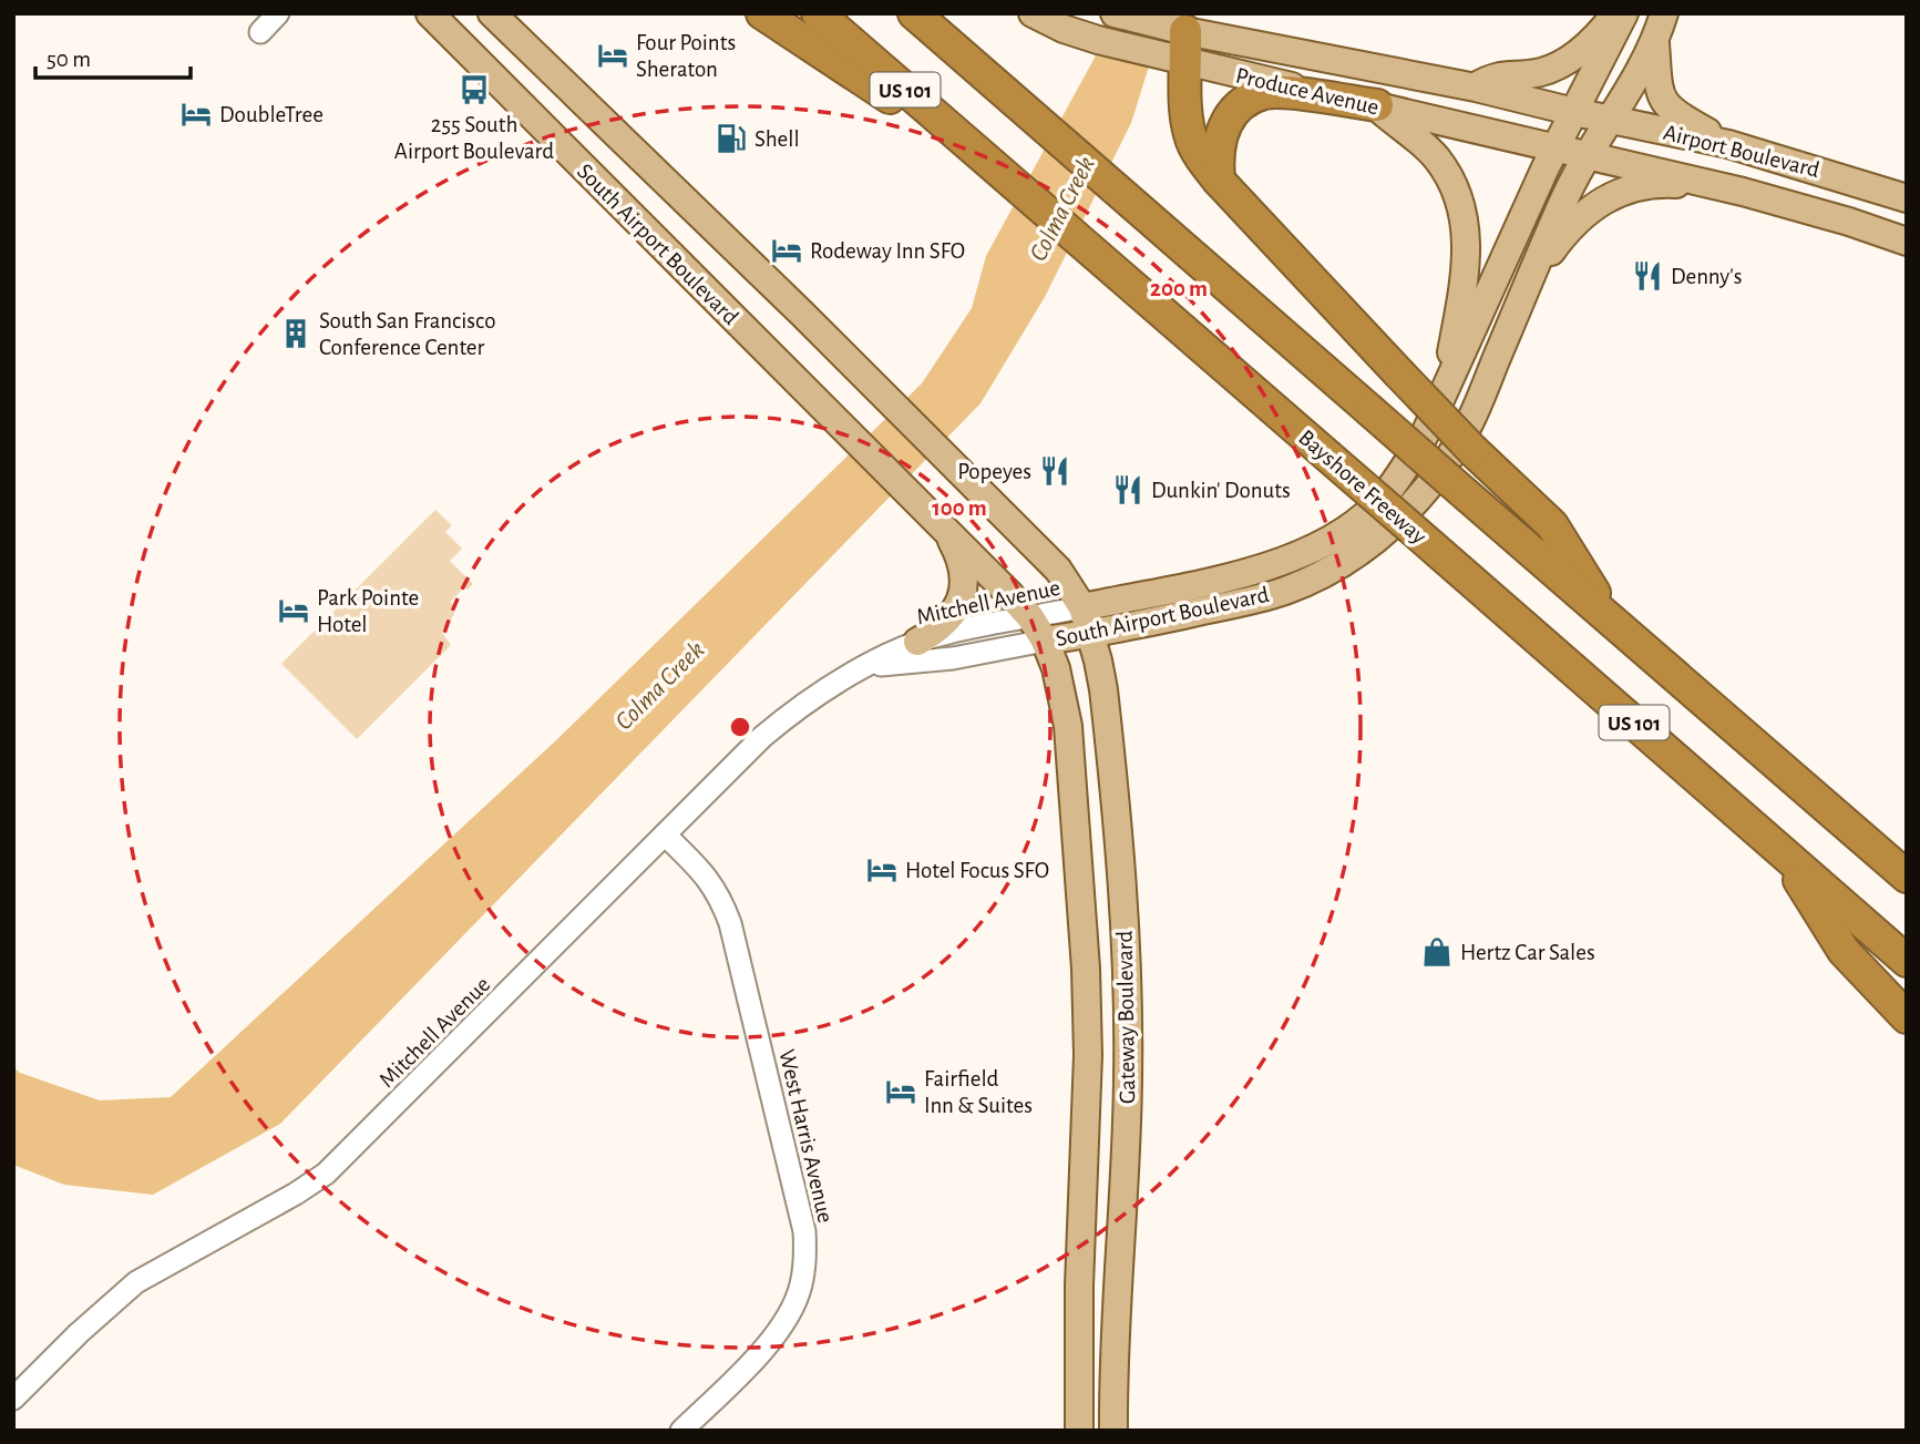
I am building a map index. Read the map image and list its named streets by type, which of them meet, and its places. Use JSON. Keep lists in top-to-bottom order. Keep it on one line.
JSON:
{"streets":{"highway":["US 101","Bayshore Freeway"],"main road":["Produce Avenue","Airport Boulevard","South Airport Boulevard","Gateway Boulevard"],"street":["Mitchell Avenue","West Harris Avenue"]},"crossings":[["Produce Avenue","Airport Boulevard"],["Produce Avenue","South Airport Boulevard"],["Airport Boulevard","South Airport Boulevard"],["South Airport Boulevard","Mitchell Avenue"],["South Airport Boulevard","Gateway Boulevard"],["Mitchell Avenue","Gateway Boulevard"],["Mitchell Avenue","West Harris Avenue"]],"water":["Colma Creek"],"places":{"hotel":["Four Points Sheraton","DoubleTree","Rodeway Inn SFO","Park Pointe Hotel","Hotel Focus SFO","Fairfield Inn & Suites"],"bus stop":["255 South Airport Boulevard"],"fuel station":["Shell"],"restaurant":["Denny's","Popeyes","Dunkin' Donuts"],"building":["South San Francisco Conference Center"],"shop":["Hertz Car Sales"]},"scale_bar":"50 m","rings":["200 m","100 m"]}
